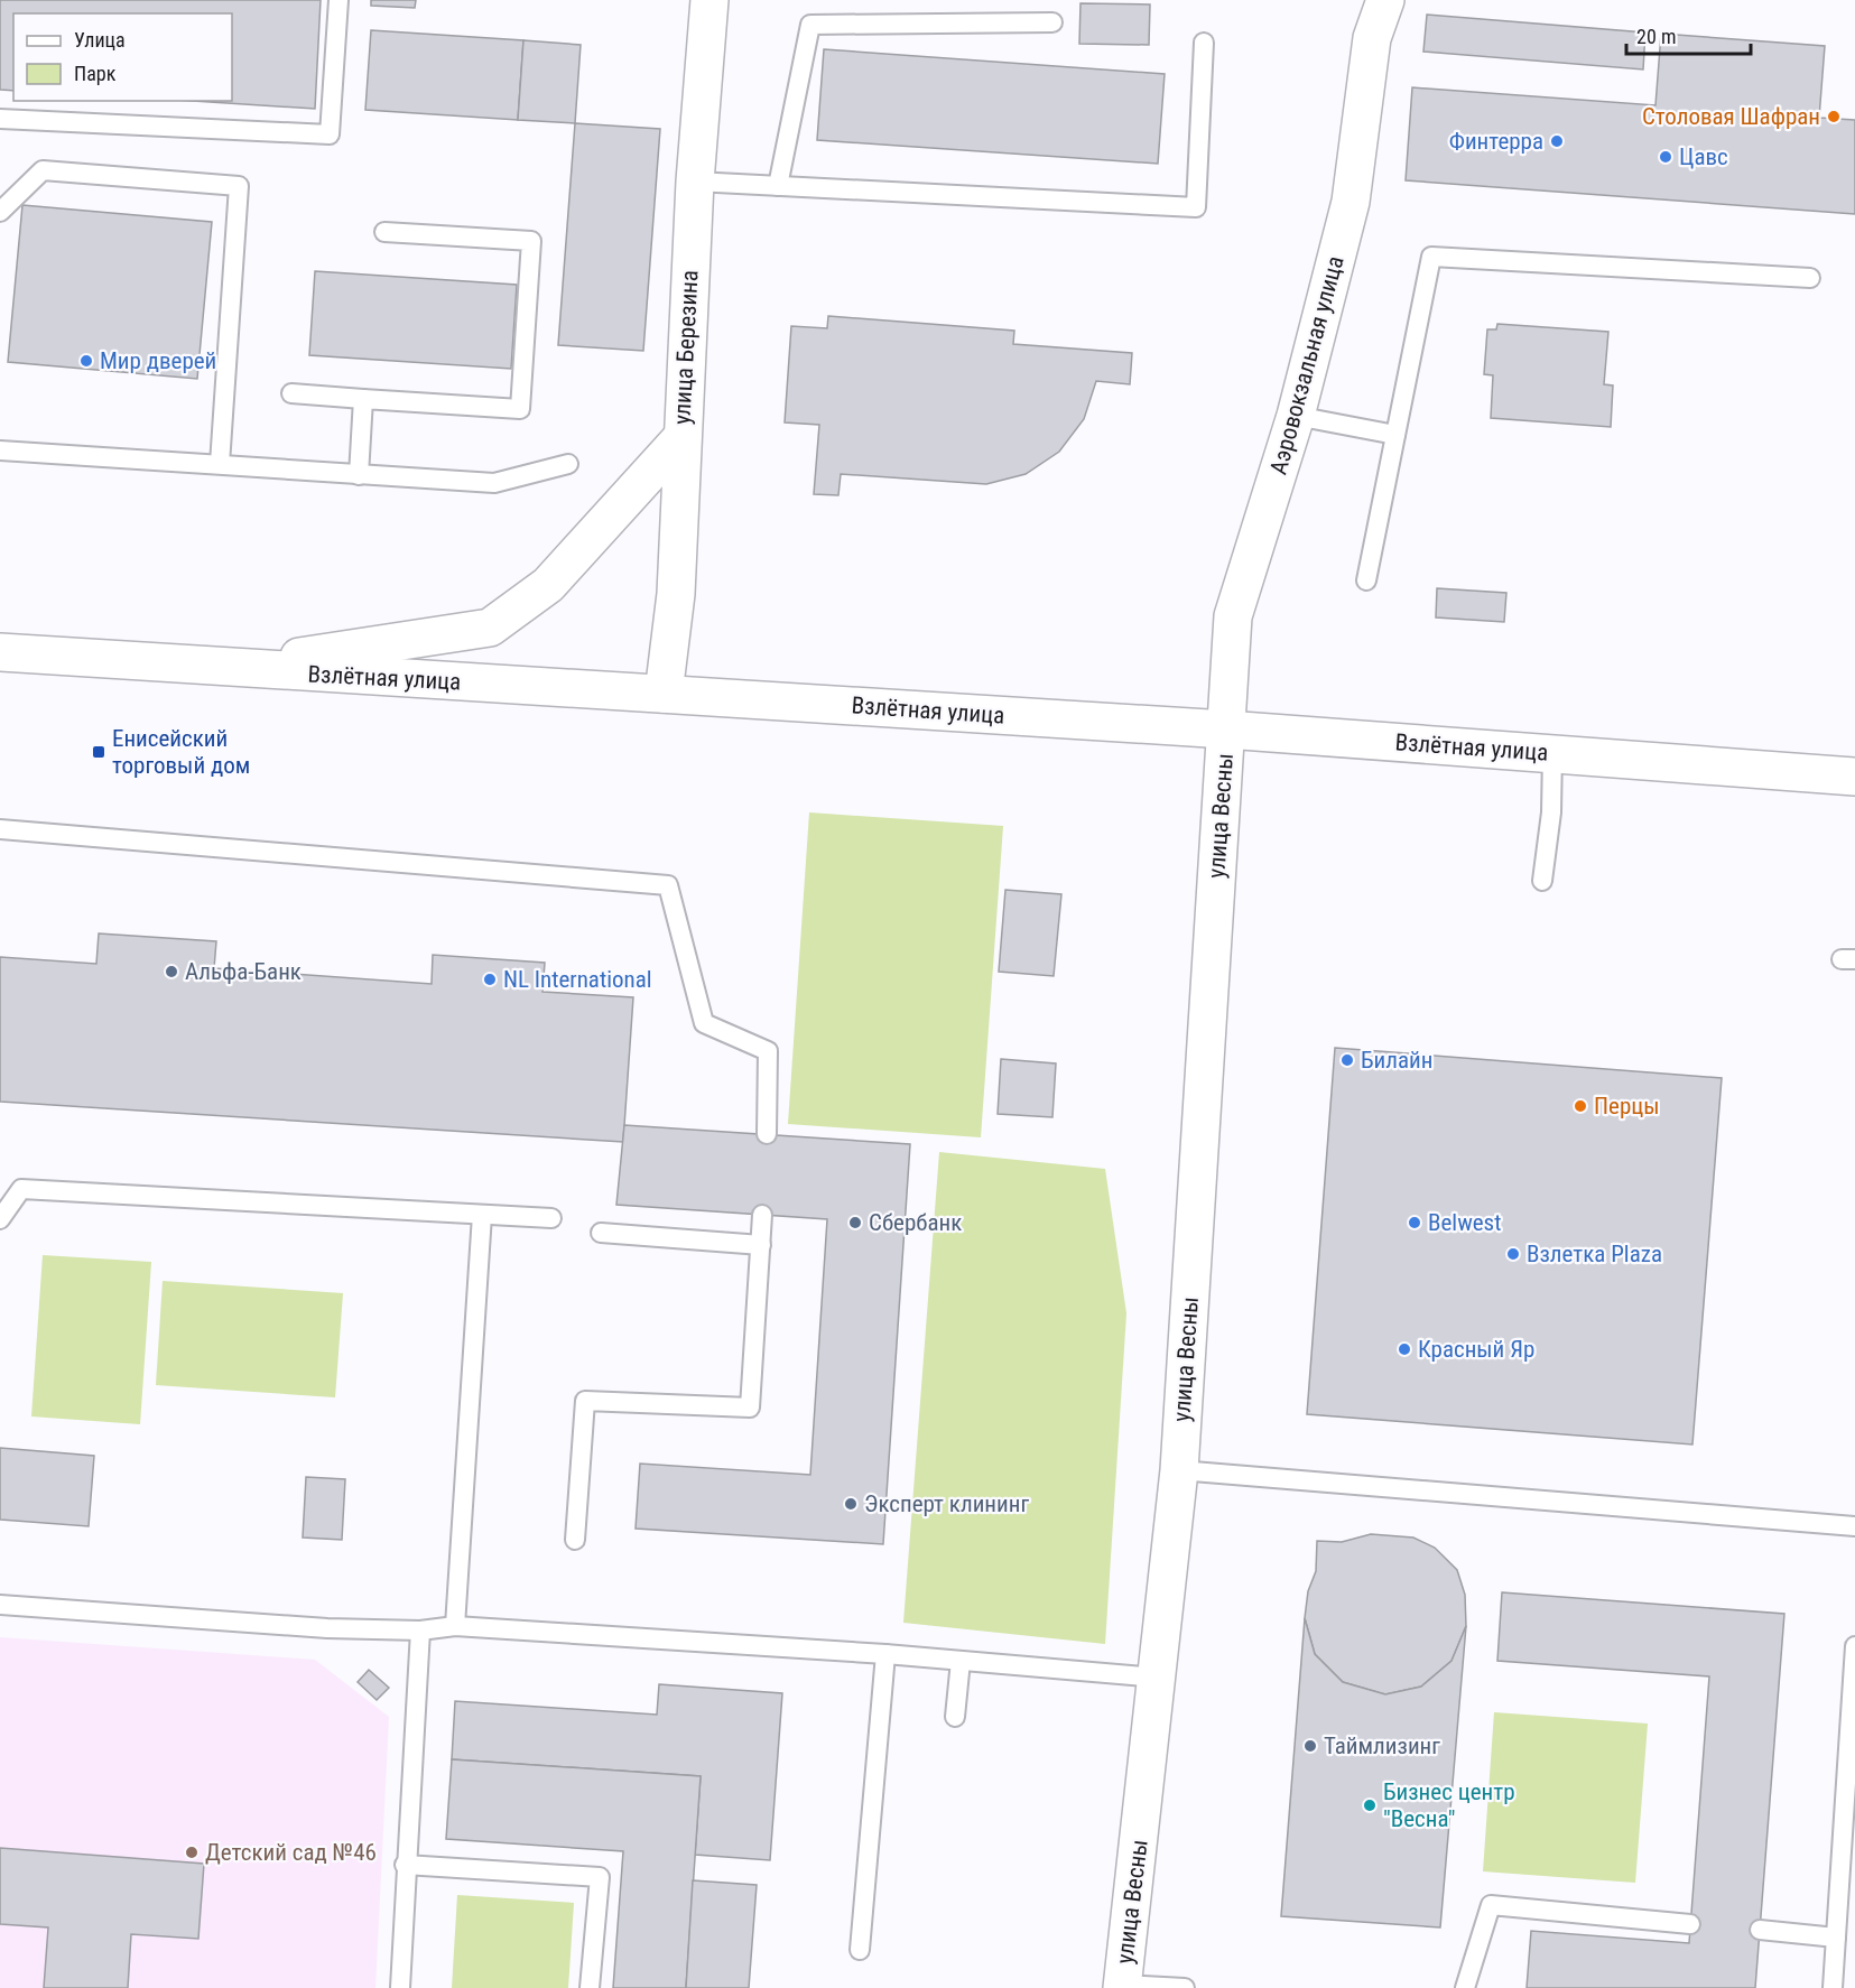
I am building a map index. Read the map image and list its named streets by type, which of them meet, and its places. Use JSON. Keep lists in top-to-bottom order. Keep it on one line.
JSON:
{"streets":{"street":["улица Березина","Аэровокзальная улица","Взлётная улица","улица Весны"]},"crossings":[["улица Березина","Взлётная улица"],["Аэровокзальная улица","Взлётная улица"],["Аэровокзальная улица","улица Весны"],["Взлётная улица","улица Весны"]],"places":{"other":["Столовая Шафран","Финтерра","Цавс","Мир дверей","Альфа-Банк","NL International","Билайн","Перцы","Сбербанк","Belwest","Взлетка Plaza","Красный Яр","Эксперт клининг","Таймлизинг","Бизнес центр \"Весна\"","Детский сад №46"],"transit":["Енисейский торговый дом"]},"legend":["Улица","Парк"],"scale_bar":"20 m"}
